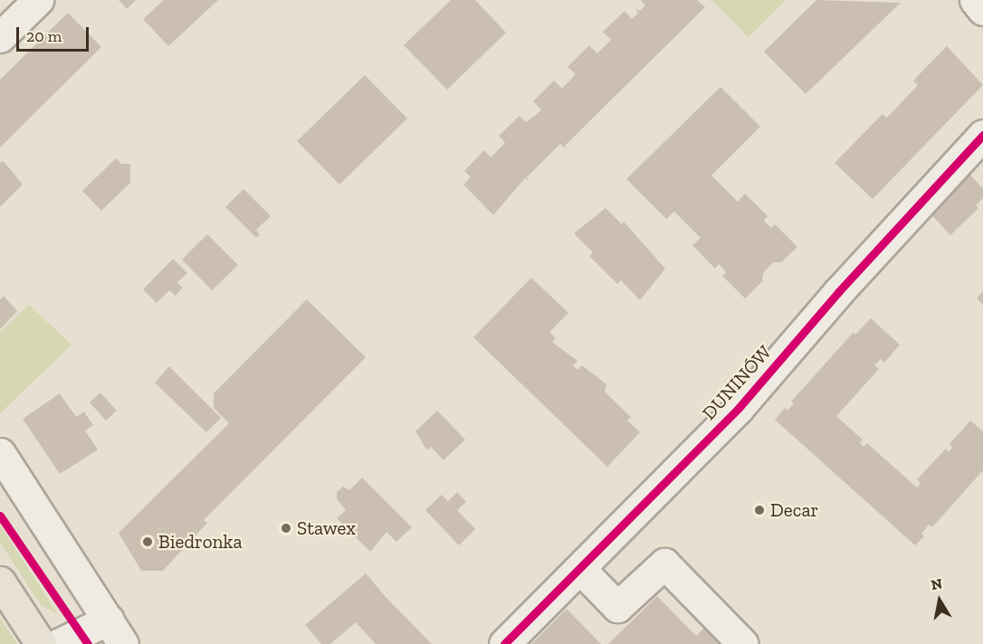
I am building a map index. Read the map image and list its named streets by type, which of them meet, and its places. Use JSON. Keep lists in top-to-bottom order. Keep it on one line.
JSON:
{"streets":{"street":["DUNINÓW"]},"places":["Decar","Stawex","Biedronka"],"scale_bar":"20 m","north":"top"}
